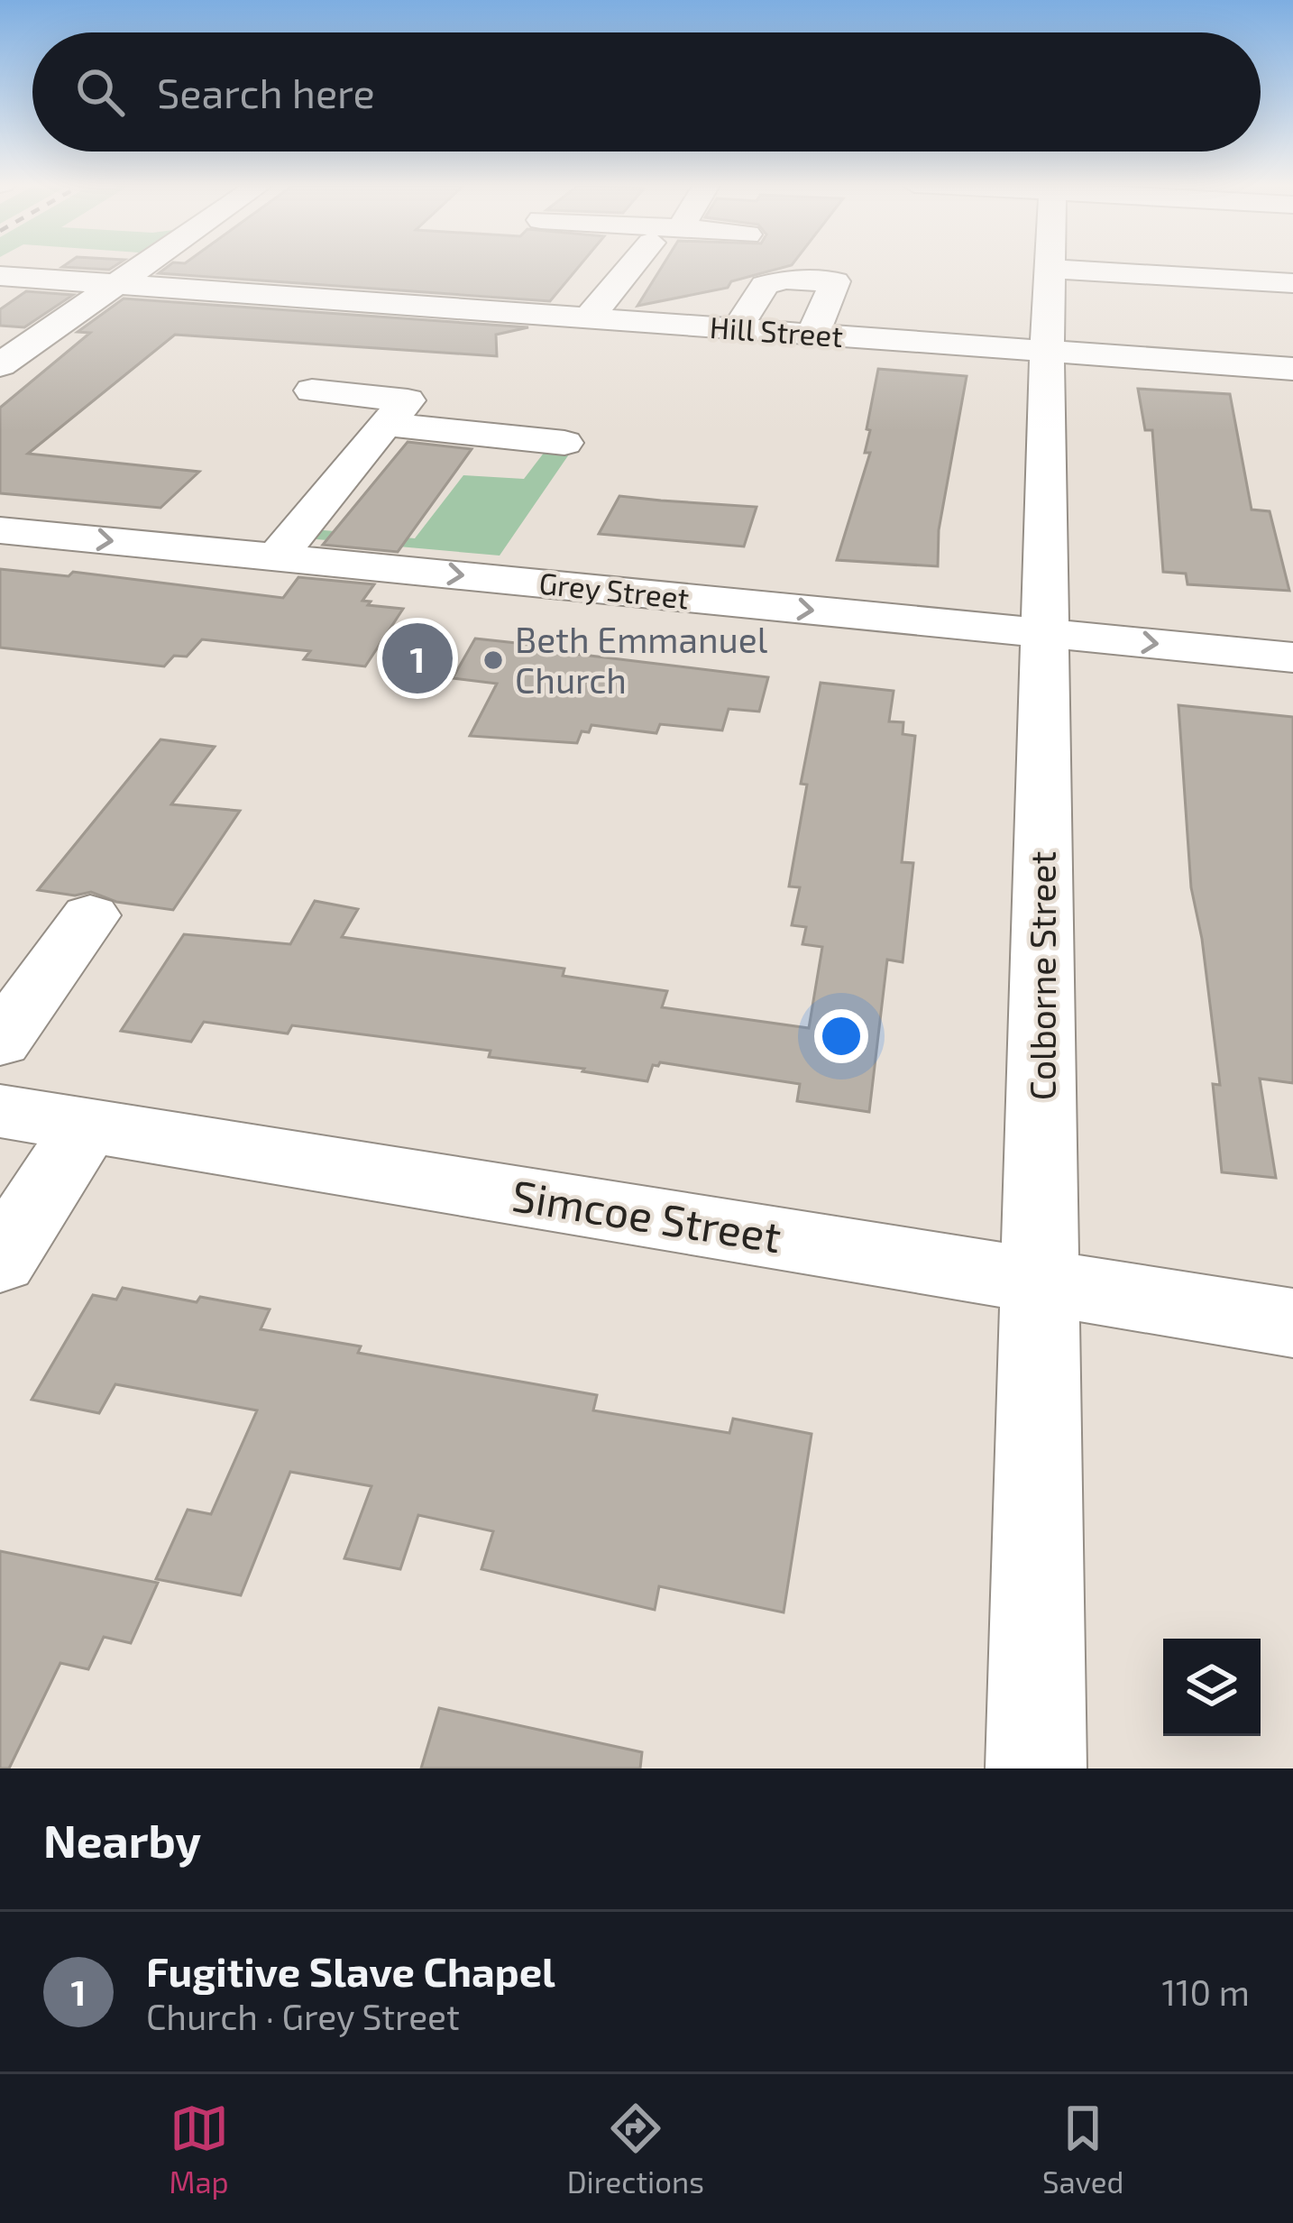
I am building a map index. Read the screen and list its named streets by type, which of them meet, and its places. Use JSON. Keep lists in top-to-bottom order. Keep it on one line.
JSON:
{"streets":{"street":["Hill Street","Grey Street","Colborne Street","Simcoe Street"]},"crossings":[["Hill Street","Colborne Street"],["Grey Street","Colborne Street"],["Colborne Street","Simcoe Street"]],"places":["Beth Emmanuel Church"],"page":{"search":"Search here","pins":"1","heading":"Nearby","list":[{"mark":"1","name":"Fugitive Slave Chapel","note":"Church · Grey Street","value":"110 m"}],"nav":["Map","Directions","Saved"]}}
